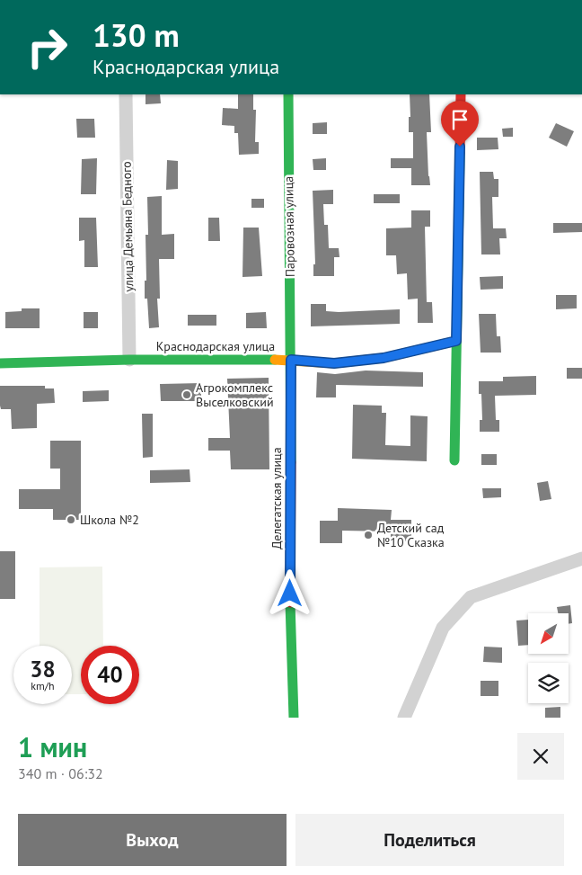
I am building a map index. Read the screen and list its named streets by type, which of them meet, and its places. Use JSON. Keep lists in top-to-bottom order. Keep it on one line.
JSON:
{"streets":{"street":["улица Демьяна Бедного","Паровозная улица","Краснодарская улица","Делегатская улица"]},"crossings":[["улица Демьяна Бедного","Краснодарская улица"],["Паровозная улица","Краснодарская улица"],["Паровозная улица","Делегатская улица"],["Краснодарская улица","Делегатская улица"]],"places":["Агрокомплекс Выселковский","Школа №2","Детский сад №10 Сказка"],"north":"bottom left","page":{"turn":["130 m","Краснодарская улица"],"speed":"38 km/h","limit":"40","heading":["1 мин","340 m · 06:32"],"buttons":["Выход","Поделиться"]}}
